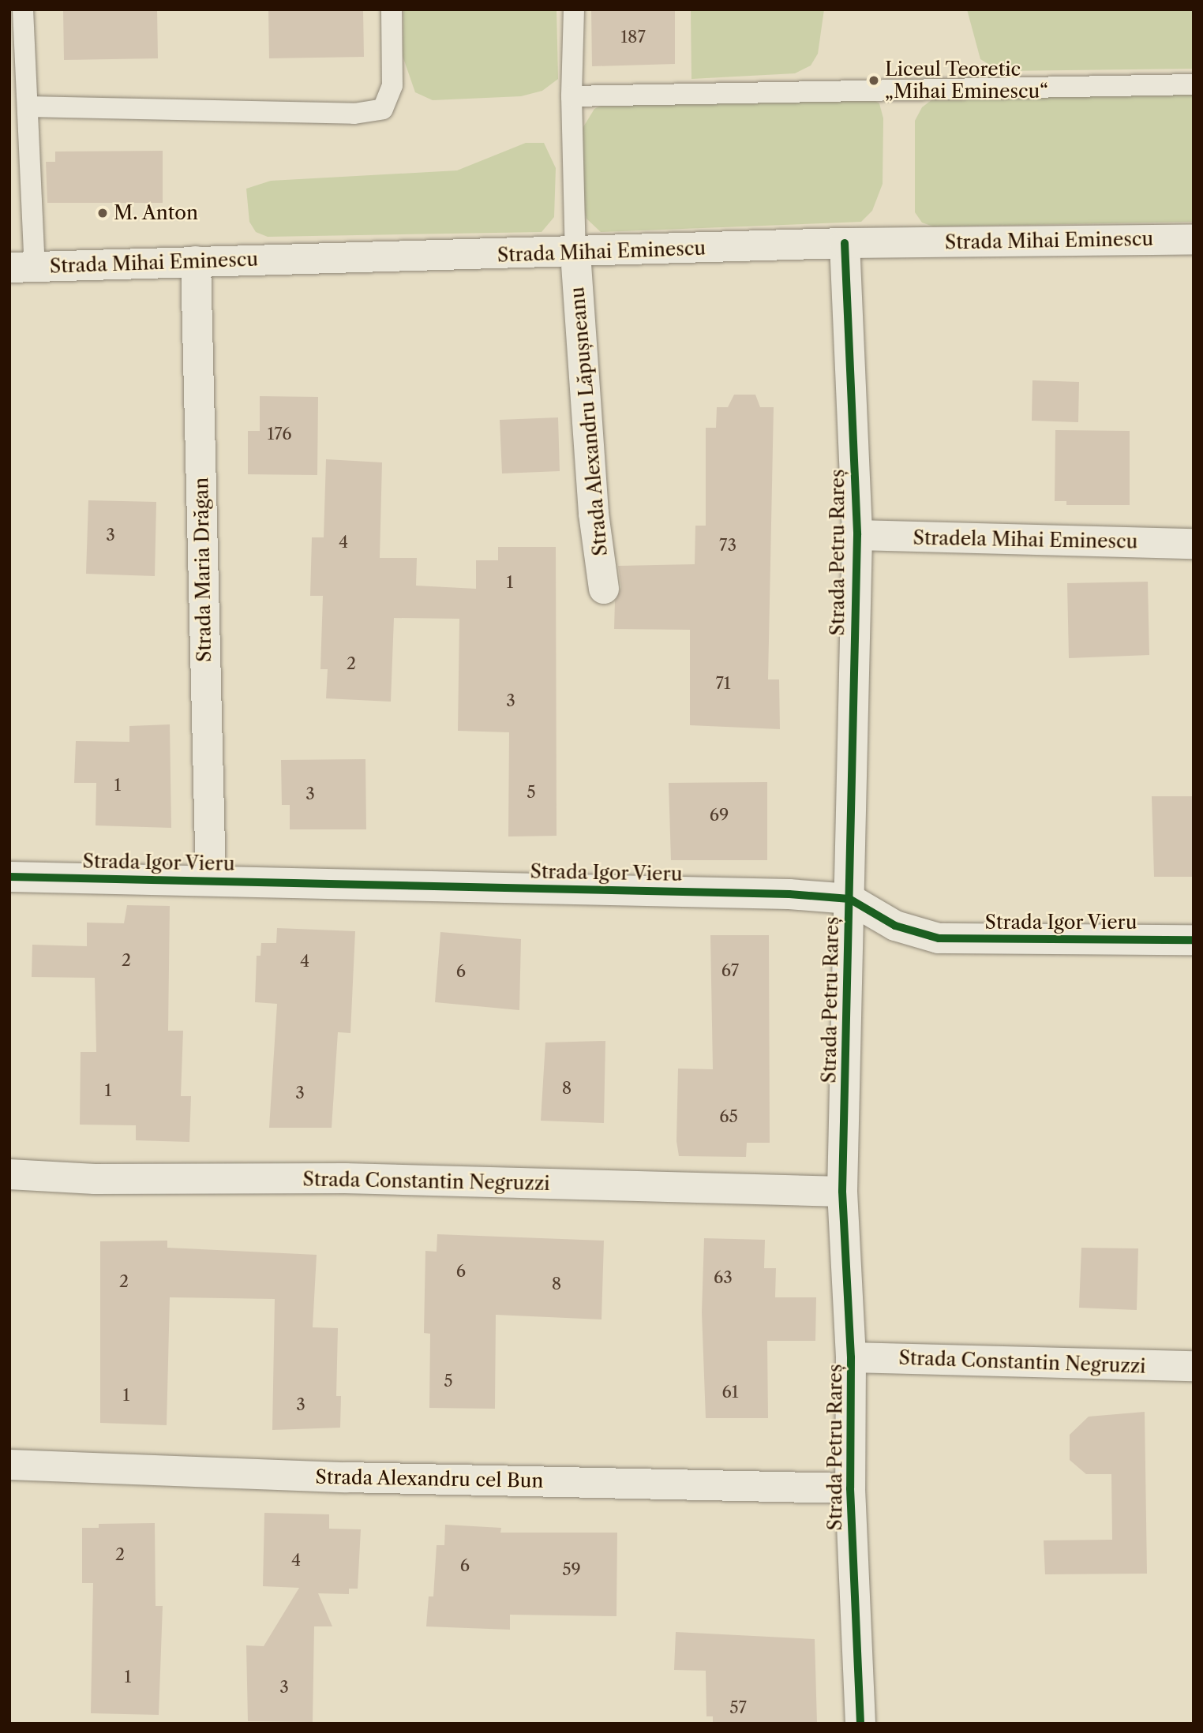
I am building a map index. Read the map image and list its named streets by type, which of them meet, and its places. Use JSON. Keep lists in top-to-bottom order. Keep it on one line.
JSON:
{"streets":{"street":["Strada Mihai Eminescu","Strada Alexandru Lăpușneanu","Stradela Mihai Eminescu","Strada Petru Rareș","Strada Maria Drăgan","Strada Igor Vieru","Strada Constantin Negruzzi","Strada Alexandru cel Bun"]},"crossings":[["Strada Mihai Eminescu","Strada Alexandru Lăpușneanu"],["Strada Mihai Eminescu","Strada Petru Rareș"],["Strada Mihai Eminescu","Strada Maria Drăgan"],["Stradela Mihai Eminescu","Strada Petru Rareș"],["Strada Petru Rareș","Strada Igor Vieru"],["Strada Petru Rareș","Strada Constantin Negruzzi"],["Strada Petru Rareș","Strada Alexandru cel Bun"],["Strada Maria Drăgan","Strada Igor Vieru"]],"places":["Liceul Teoretic „Mihai Eminescu“","M. Anton"],"house_numbers":["187","176","3","4","73","1","2","71","3","1","5","3","69","2","4","67","6","8","1","3","65","6","63","2","8","5","61","1","3","2","4","6","59","1","3","57"]}
